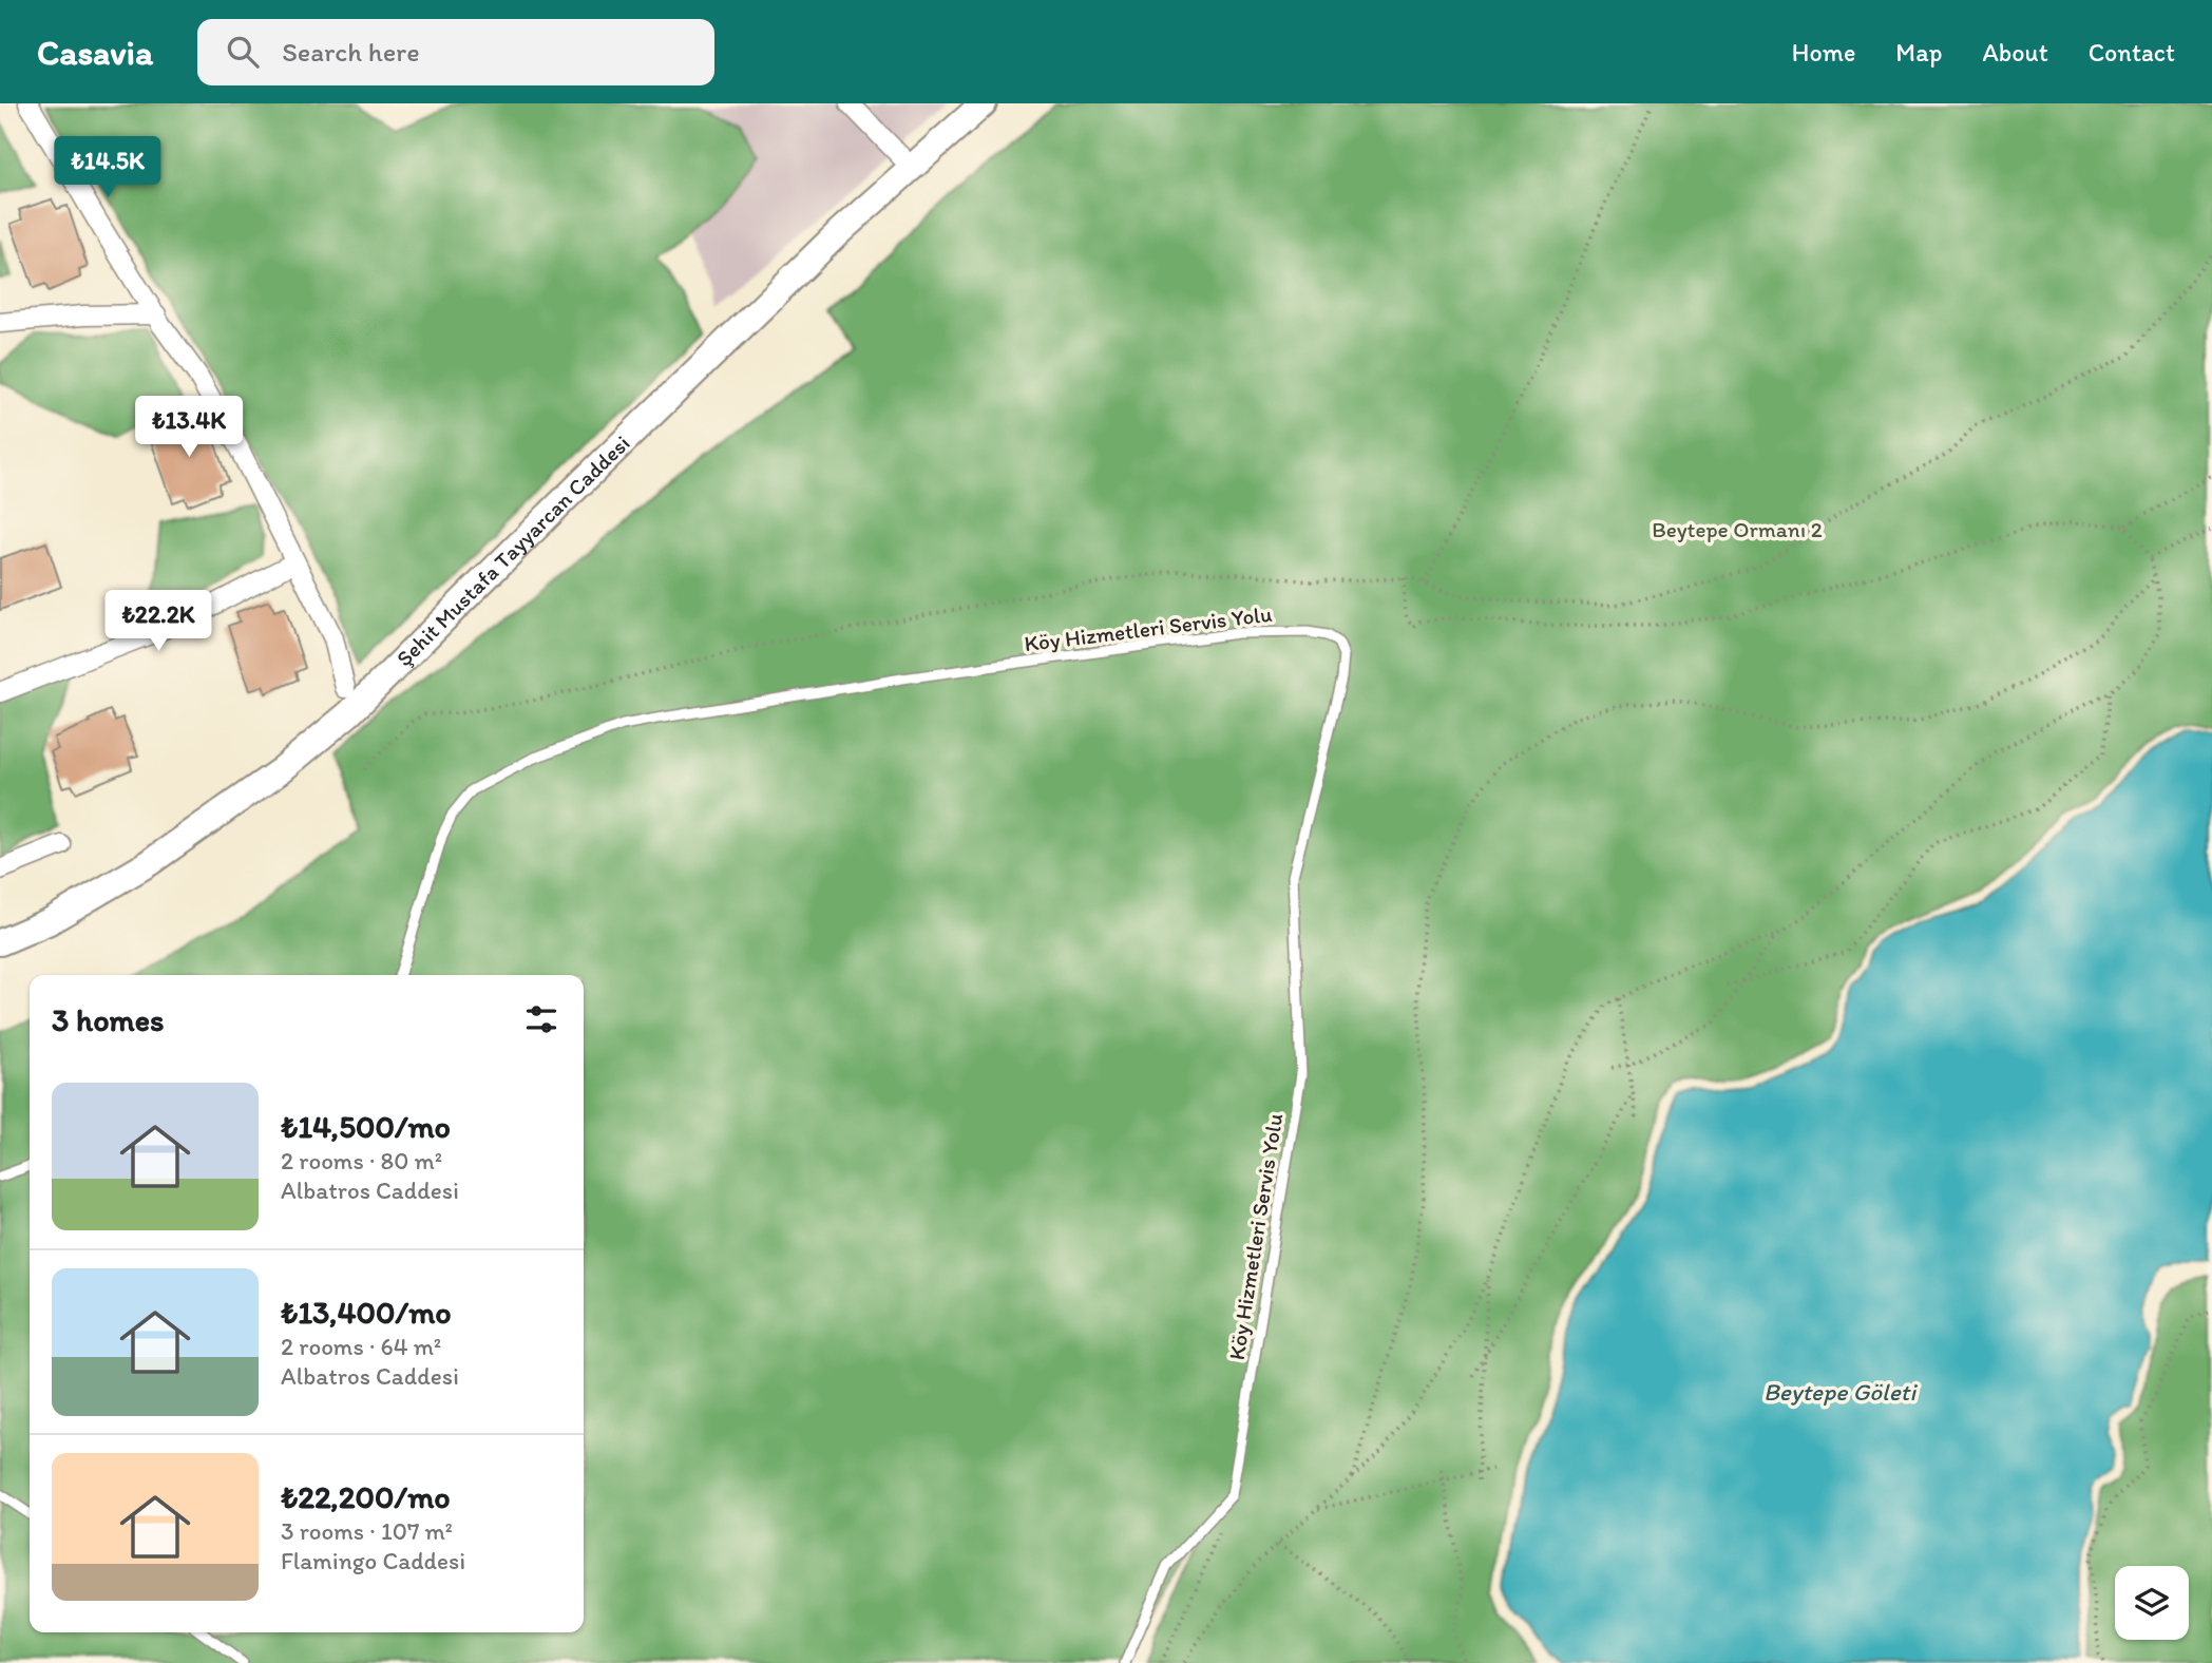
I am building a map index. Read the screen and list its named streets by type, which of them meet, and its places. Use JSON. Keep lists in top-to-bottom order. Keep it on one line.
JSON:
{"streets":{"main road":["Şehit Mustafa Tayyarcan Caddesi"],"lane":["Köy Hizmetleri Servis Yolu"]},"water":["Beytepe Göleti"],"parks":["Beytepe Ormanı 2"],"page":{"header":"Casavia","search":"Search here","nav":["Home","Map","About","Contact"],"price":["₺14.5K","₺13.4K","₺22.2K"],"heading":"3 homes","list":[{"name":"₺14,500/mo","note":"2 rooms · 80 m² · Albatros Caddesi"},{"name":"₺13,400/mo","note":"2 rooms · 64 m² · Albatros Caddesi"},{"name":"₺22,200/mo","note":"3 rooms · 107 m² · Flamingo Caddesi"}]}}
